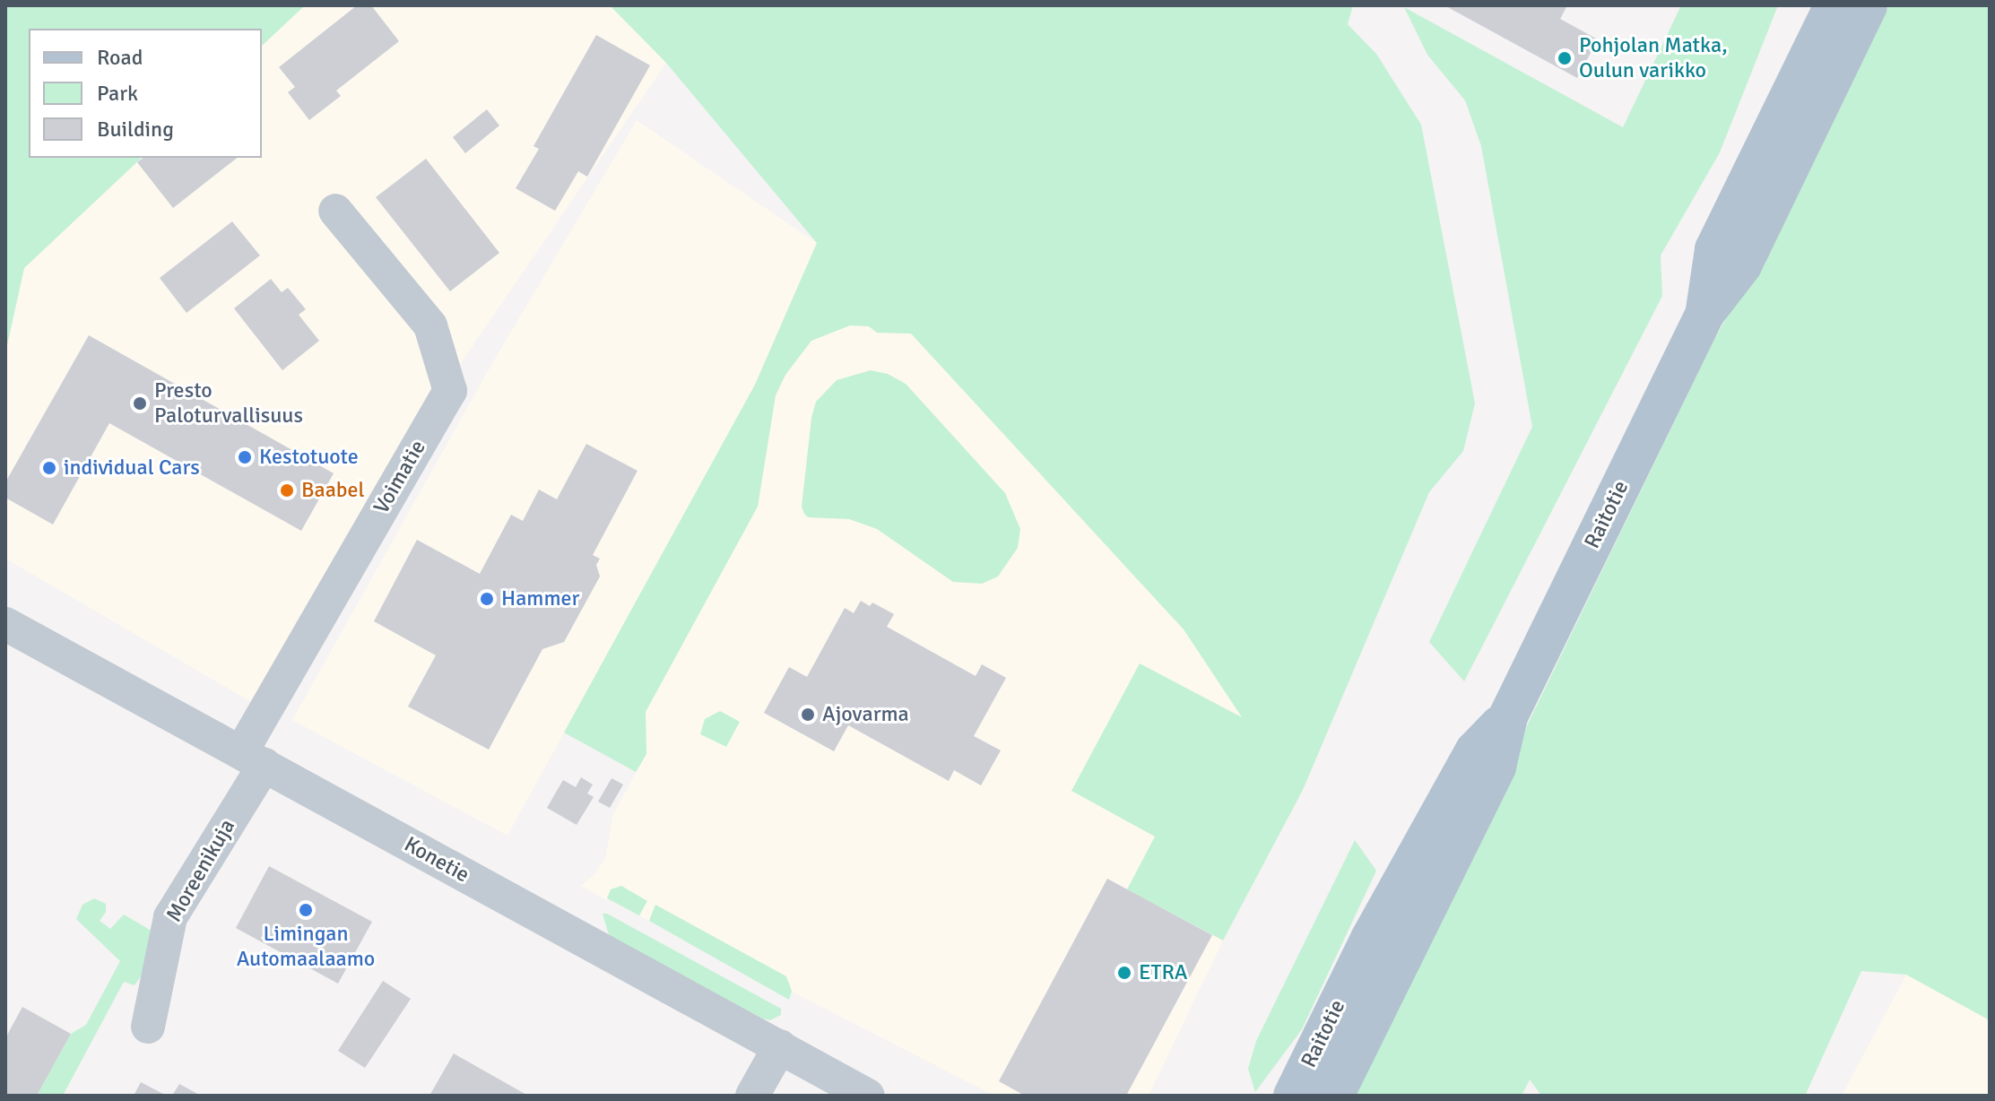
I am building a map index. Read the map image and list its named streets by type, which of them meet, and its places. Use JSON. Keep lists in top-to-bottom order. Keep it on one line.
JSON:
{"streets":{"main road":["Raitotie"],"street":["Voimatie","Konetie","Moreenikuja"]},"crossings":[["Voimatie","Konetie"],["Voimatie","Moreenikuja"],["Konetie","Moreenikuja"]],"places":["Pohjolan Matka, Oulun varikko","Presto Paloturvallisuus","Kestotuote","individual Cars","Baabel","Hammer","Ajovarma","Limingan Automaalaamo","ETRA"],"legend":["Road","Park","Building"]}
